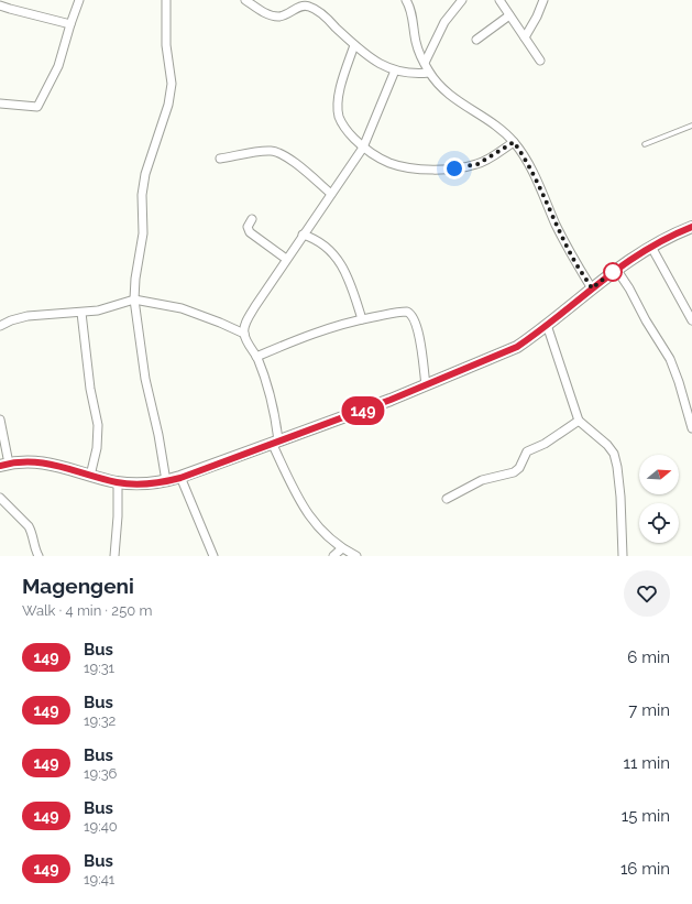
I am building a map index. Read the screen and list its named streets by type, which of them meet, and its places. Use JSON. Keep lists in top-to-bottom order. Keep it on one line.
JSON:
{"lines":["bus line 149"],"north":"right","page":{"on_map":"149","heading":["Magengeni","Walk · 4 min · 250 m"],"list":[{"mark":"149","name":"Bus","note":"19:31","value":"6 min"},{"mark":"149","name":"Bus","note":"19:32","value":"7 min"},{"mark":"149","name":"Bus","note":"19:36","value":"11 min"},{"mark":"149","name":"Bus","note":"19:40","value":"15 min"},{"mark":"149","name":"Bus","note":"19:41","value":"16 min"}]}}
